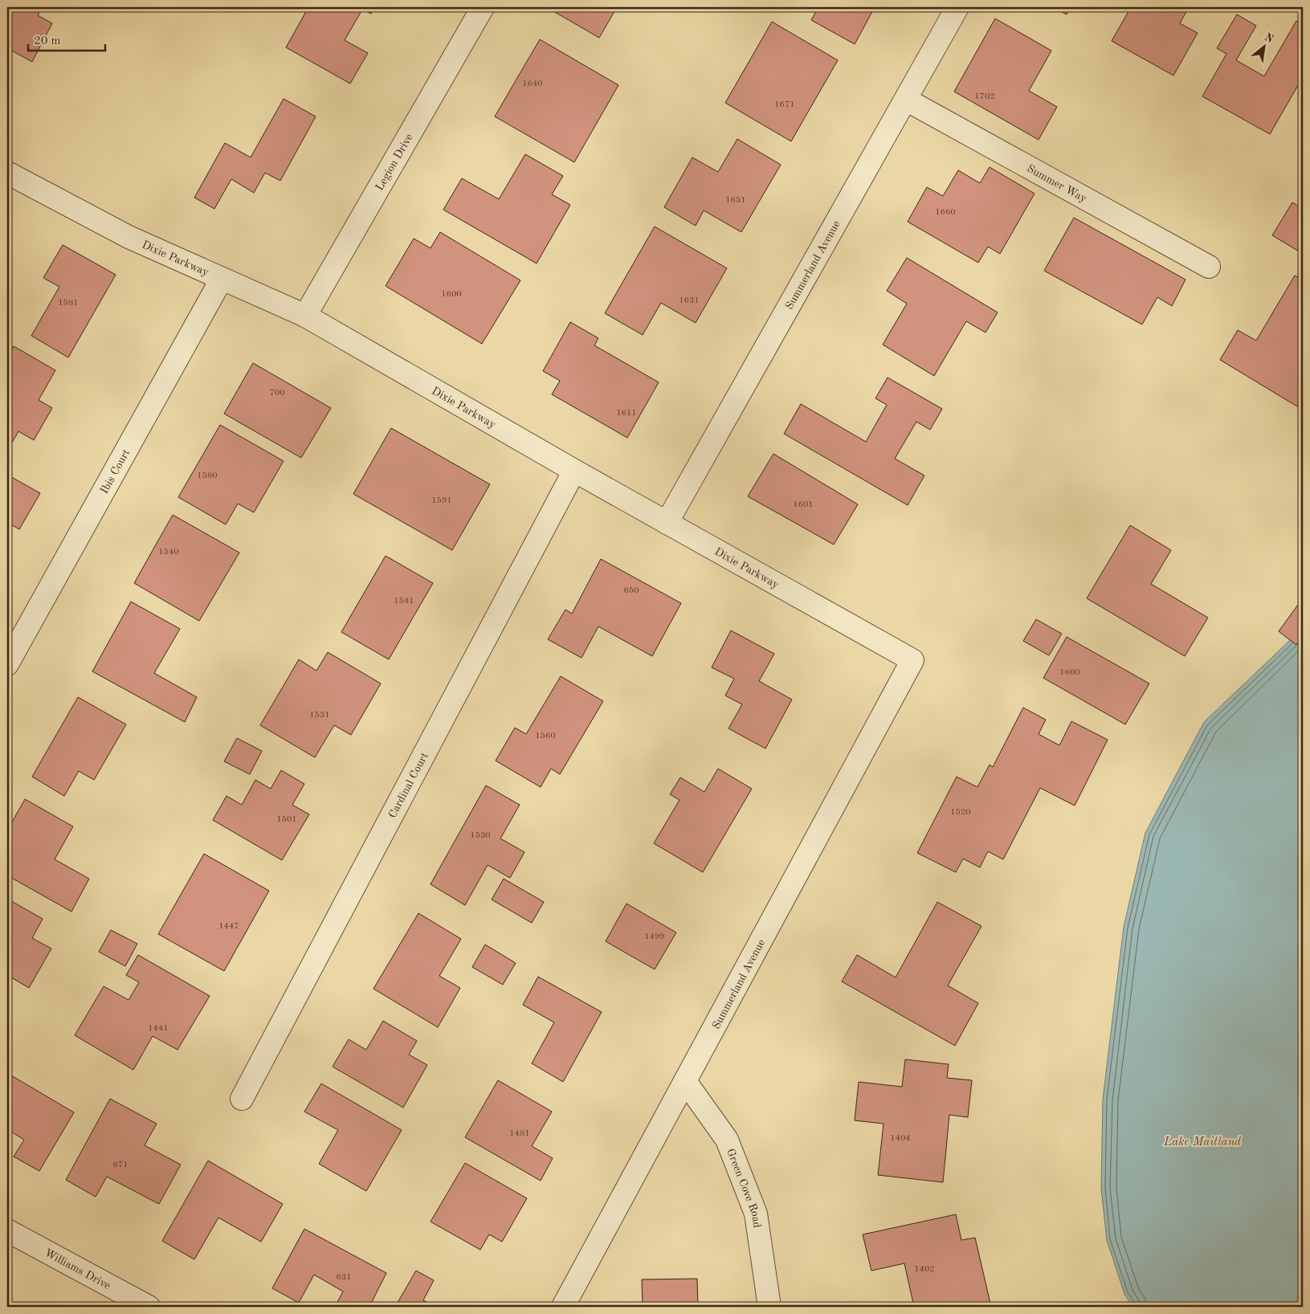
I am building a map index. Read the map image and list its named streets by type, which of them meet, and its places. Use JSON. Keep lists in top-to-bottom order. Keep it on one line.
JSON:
{"streets":{"street":["Legion Drive","Summer Way","Dixie Parkway","Summerland Avenue","Ibis Court","Cardinal Court","Green Cove Road","Williams Drive"]},"crossings":[["Legion Drive","Dixie Parkway"],["Summer Way","Summerland Avenue"],["Dixie Parkway","Summerland Avenue"],["Dixie Parkway","Ibis Court"],["Dixie Parkway","Cardinal Court"],["Summerland Avenue","Green Cove Road"]],"water":["Lake Maitland"],"house_numbers":["1640","1702","1671","1651","1660","1600","1631","1581","700","1611","1580","1591","1601","1540","650","1541","1600","1531","1560","1520","1501","1530","1447","1499","1441","1481","1404","671","1402","631"],"scale_bar":"20 m","north":"top right"}
